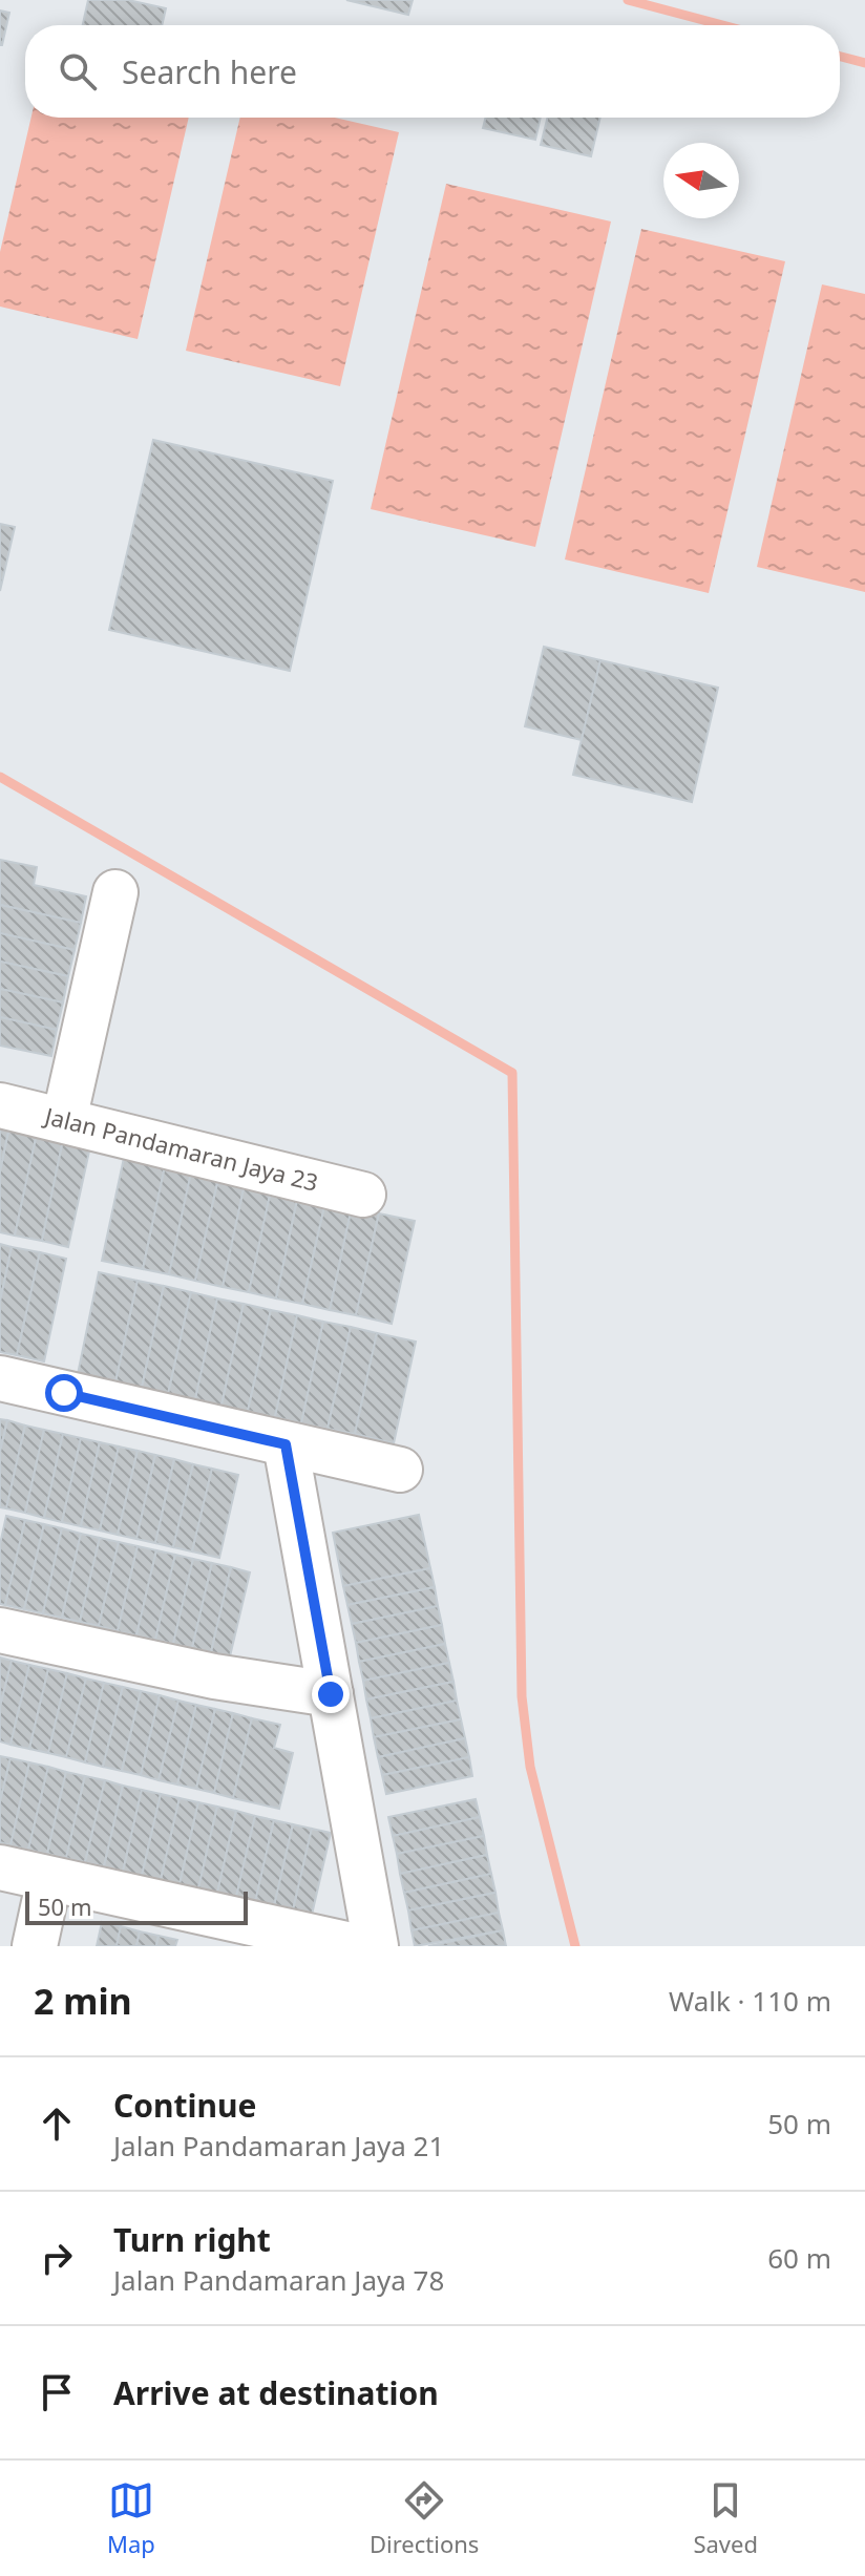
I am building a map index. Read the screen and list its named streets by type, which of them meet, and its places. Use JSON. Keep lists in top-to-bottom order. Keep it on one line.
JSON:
{"streets":{"street":["Jalan Pandamaran Jaya 23"]},"scale_bar":"50 m","north":"left","page":{"search":"Search here","scale":"50 m","heading":["2 min","Walk · 110 m"],"list":[["Continue","Jalan Pandamaran Jaya 21","50 m"],["Turn right","Jalan Pandamaran Jaya 78","60 m"],"Arrive at destination"],"nav":["Map","Directions","Saved"]}}
